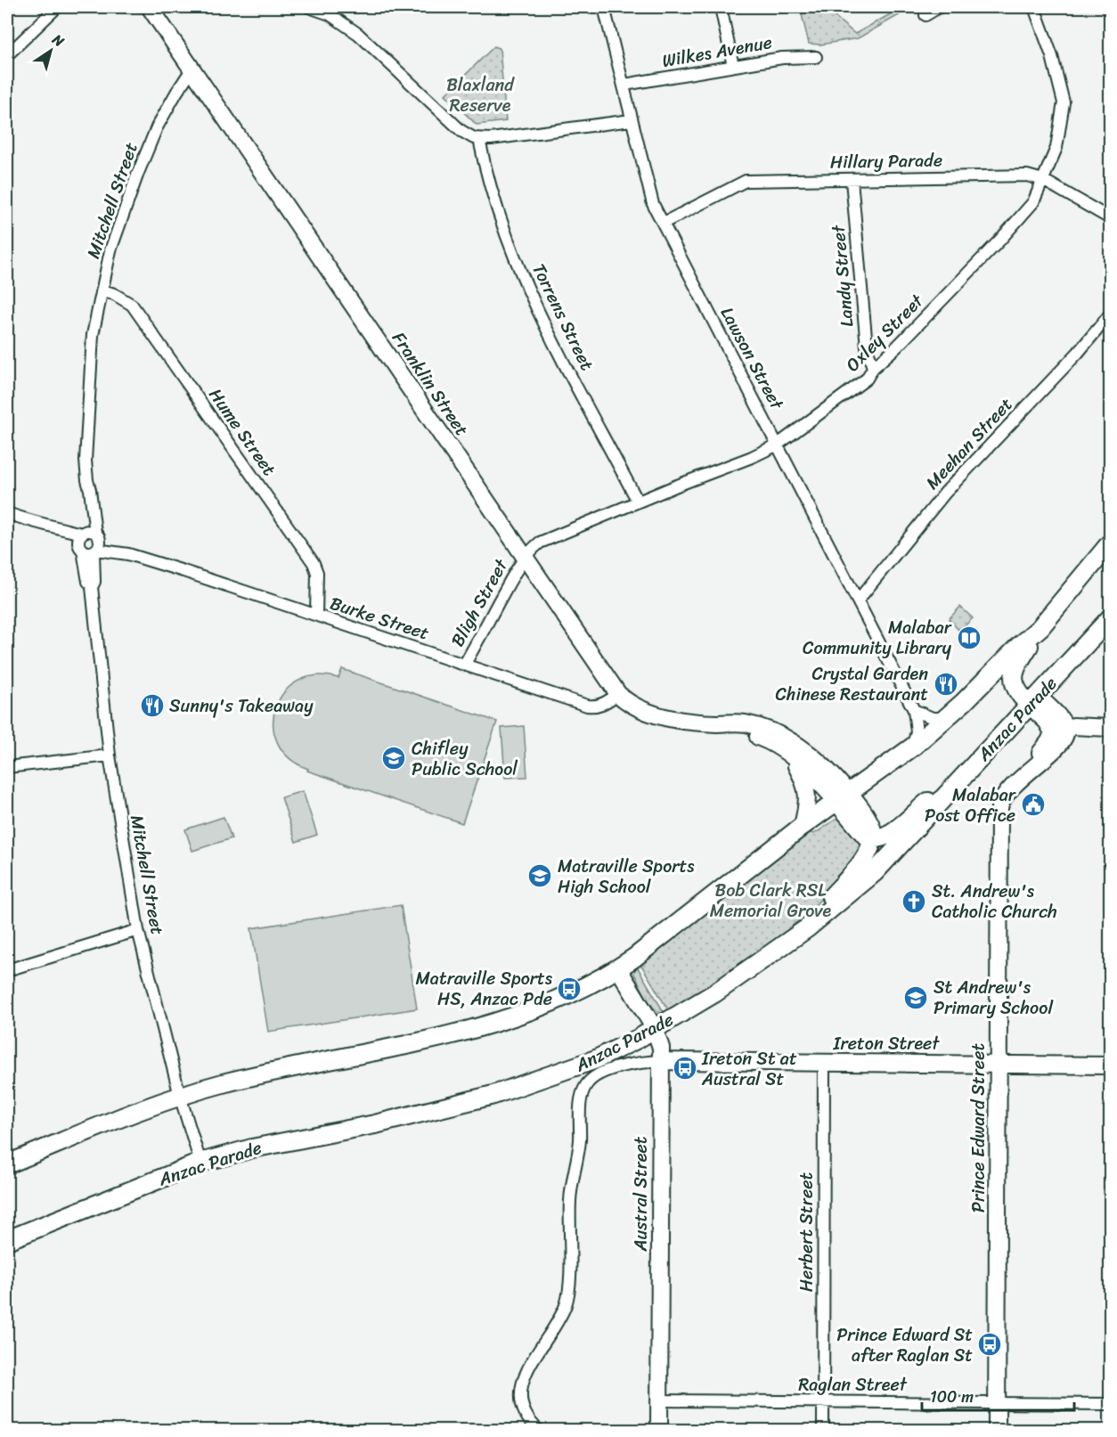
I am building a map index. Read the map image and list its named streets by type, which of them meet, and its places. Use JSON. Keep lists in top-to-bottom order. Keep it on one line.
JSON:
{"streets":{"main road":["Anzac Parade"],"street":["Wilkes Avenue","Hillary Parade","Mitchell Street","Landy Street","Torrens Street","Oxley Street","Lawson Street","Franklin Street","Hume Street","Meehan Street","Bligh Street","Burke Street","Ireton Street","Prince Edward Street","Austral Street","Herbert Street","Raglan Street"]},"crossings":[["Wilkes Avenue","Lawson Street"],["Hillary Parade","Landy Street"],["Hillary Parade","Oxley Street"],["Hillary Parade","Lawson Street"],["Mitchell Street","Franklin Street"],["Mitchell Street","Hume Street"],["Mitchell Street","Burke Street"],["Mitchell Street","Anzac Parade"],["Landy Street","Oxley Street"],["Torrens Street","Oxley Street"],["Oxley Street","Lawson Street"],["Oxley Street","Franklin Street"],["Oxley Street","Bligh Street"],["Lawson Street","Meehan Street"],["Franklin Street","Bligh Street"],["Franklin Street","Burke Street"],["Hume Street","Burke Street"],["Bligh Street","Burke Street"],["Anzac Parade","Austral Street"],["Ireton Street","Prince Edward Street"],["Ireton Street","Austral Street"],["Ireton Street","Herbert Street"],["Prince Edward Street","Raglan Street"],["Austral Street","Raglan Street"],["Herbert Street","Raglan Street"]],"parks":["Blaxland Reserve","Bob Clark RSL Memorial Grove"],"places":{"library":["Malabar Community Library"],"restaurant":["Crystal Garden Chinese Restaurant","Sunny's Takeaway"],"school or university":["Chifley Public School","Matraville Sports High School","St Andrew's Primary School"],"public building":["Malabar Post Office"],"church":["St. Andrew's Catholic Church"],"bus stop":["Matraville Sports HS, Anzac Pde","Ireton St at Austral St","Prince Edward St after Raglan St"]},"scale_bar":"100 m","north":"top right"}
